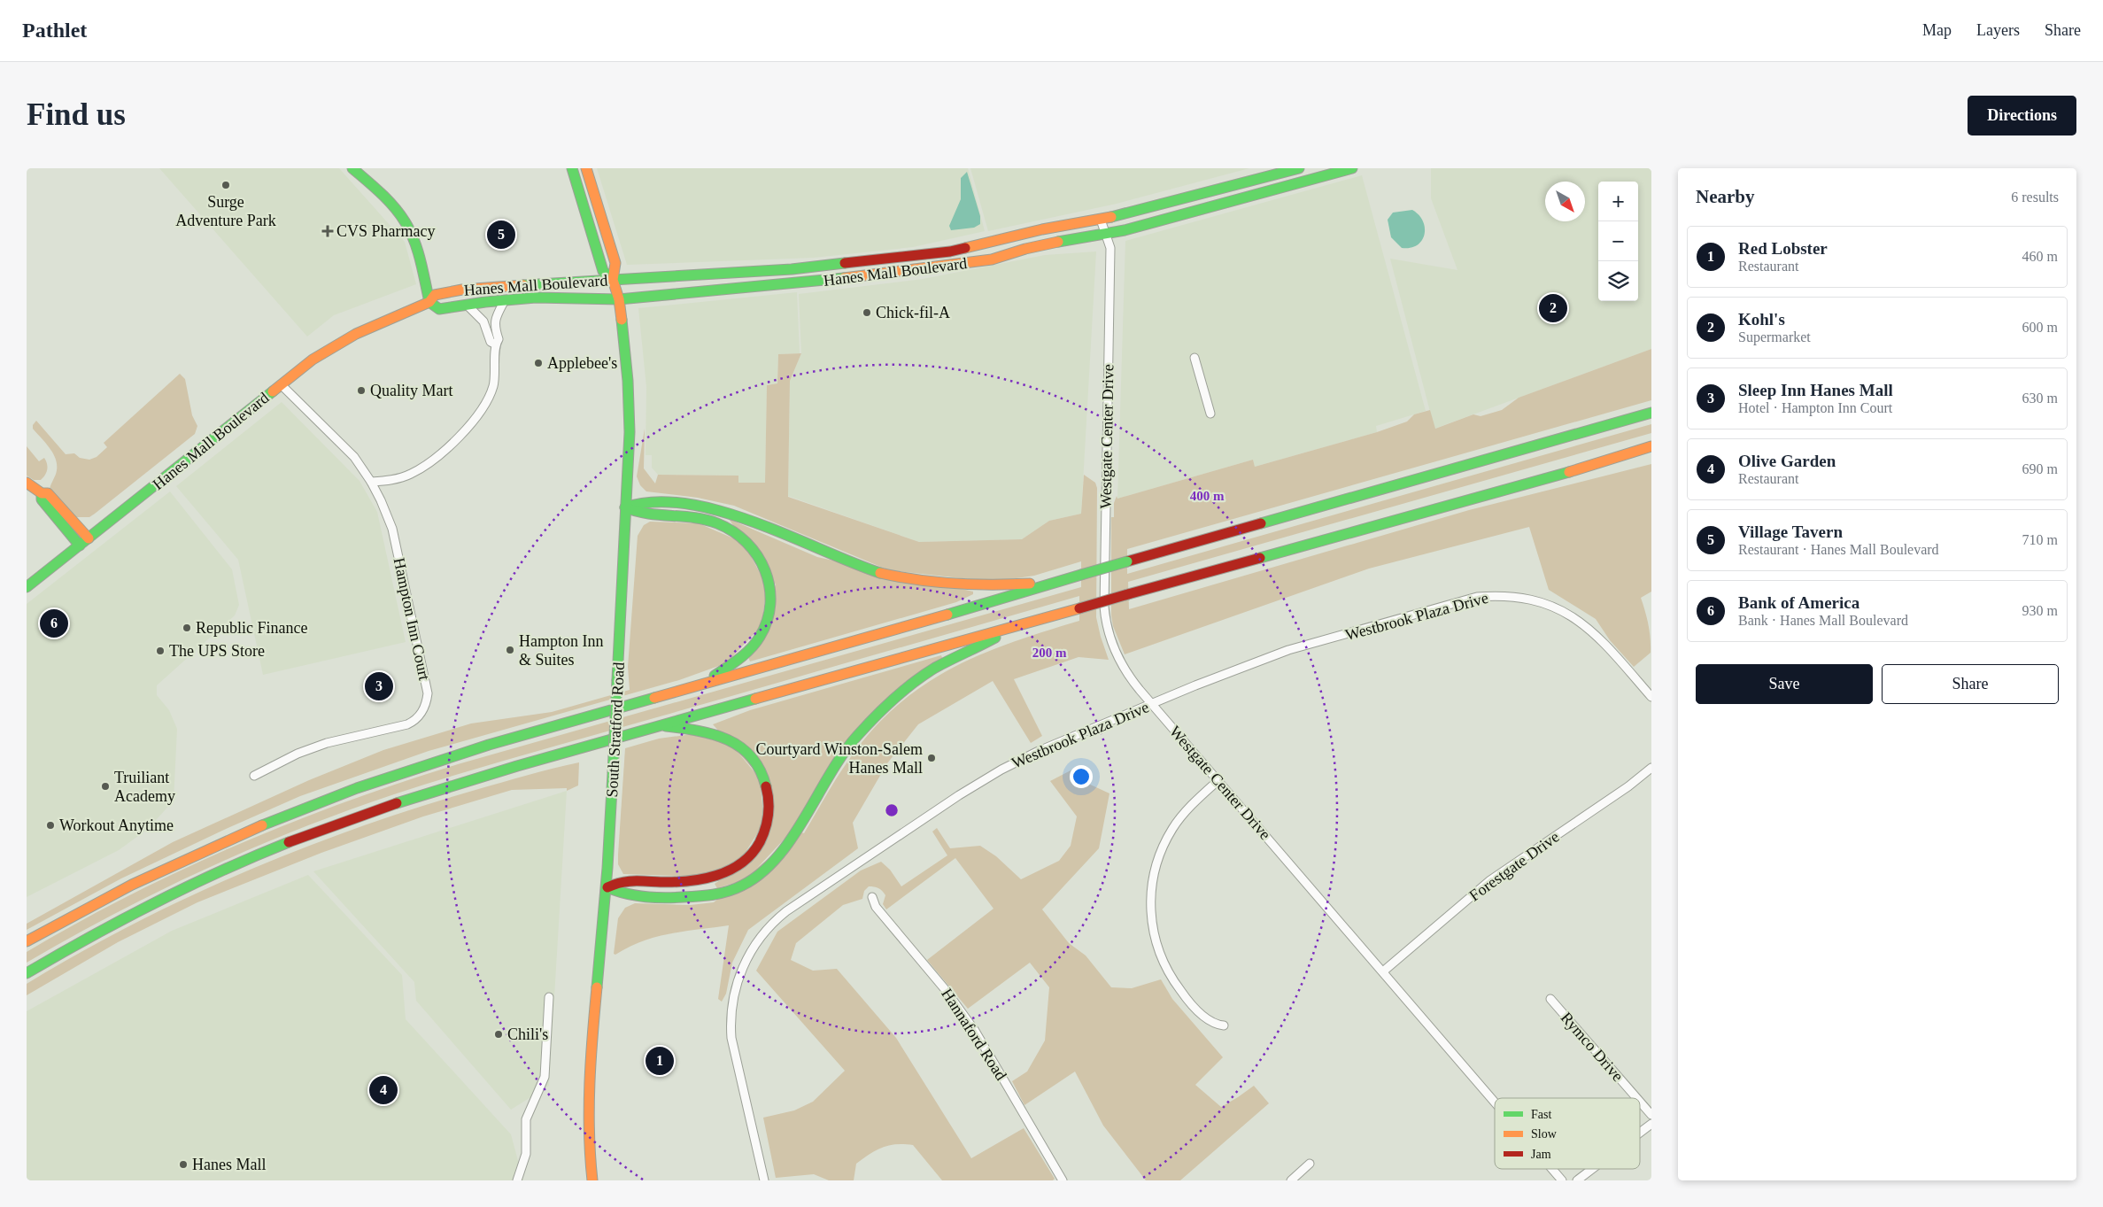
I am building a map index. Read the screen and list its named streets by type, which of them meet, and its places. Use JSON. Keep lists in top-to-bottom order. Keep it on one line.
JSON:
{"streets":{"main road":["Hanes Mall Boulevard","South Stratford Road"],"street":["Westgate Center Drive","Westbrook Plaza Drive","Hampton Inn Court","Forestgate Drive","Hannaford Road","Rymco Drive"]},"crossings":[["Hanes Mall Boulevard","Westgate Center Drive"],["Hanes Mall Boulevard","Hampton Inn Court"],["Hanes Mall Boulevard","South Stratford Road"],["Westgate Center Drive","Westbrook Plaza Drive"],["Westgate Center Drive","Forestgate Drive"]],"places":{"other":["Surge Adventure Park","Chick-fil-A","Applebee's","Quality Mart","Republic Finance","Hampton Inn & Suites","The UPS Store","Courtyard Winston-Salem Hanes Mall","Truiliant Academy","Workout Anytime","Chili's","Hanes Mall"],"health":["CVS Pharmacy"]},"legend":["Fast","Slow","Jam"],"north":"bottom right","page":{"header":"Pathlet","nav":["Map","Layers","Share"],"buttons":["Directions",["Save","Share"]],"title":"Find us","heading":["Nearby","6 results"],"map_buttons":["+","−"],"pins":["5","2","6","3","1","4"],"list":[{"mark":"1","name":"Red Lobster","note":"Restaurant","value":"460 m"},{"mark":"2","name":"Kohl's","note":"Supermarket","value":"600 m"},{"mark":"3","name":"Sleep Inn Hanes Mall","note":"Hotel · Hampton Inn Court","value":"630 m"},{"mark":"4","name":"Olive Garden","note":"Restaurant","value":"690 m"},{"mark":"5","name":"Village Tavern","note":"Restaurant · Hanes Mall Boulevard","value":"710 m"},{"mark":"6","name":"Bank of America","note":"Bank · Hanes Mall Boulevard","value":"930 m"}]},"rings":["400 m","200 m"]}
